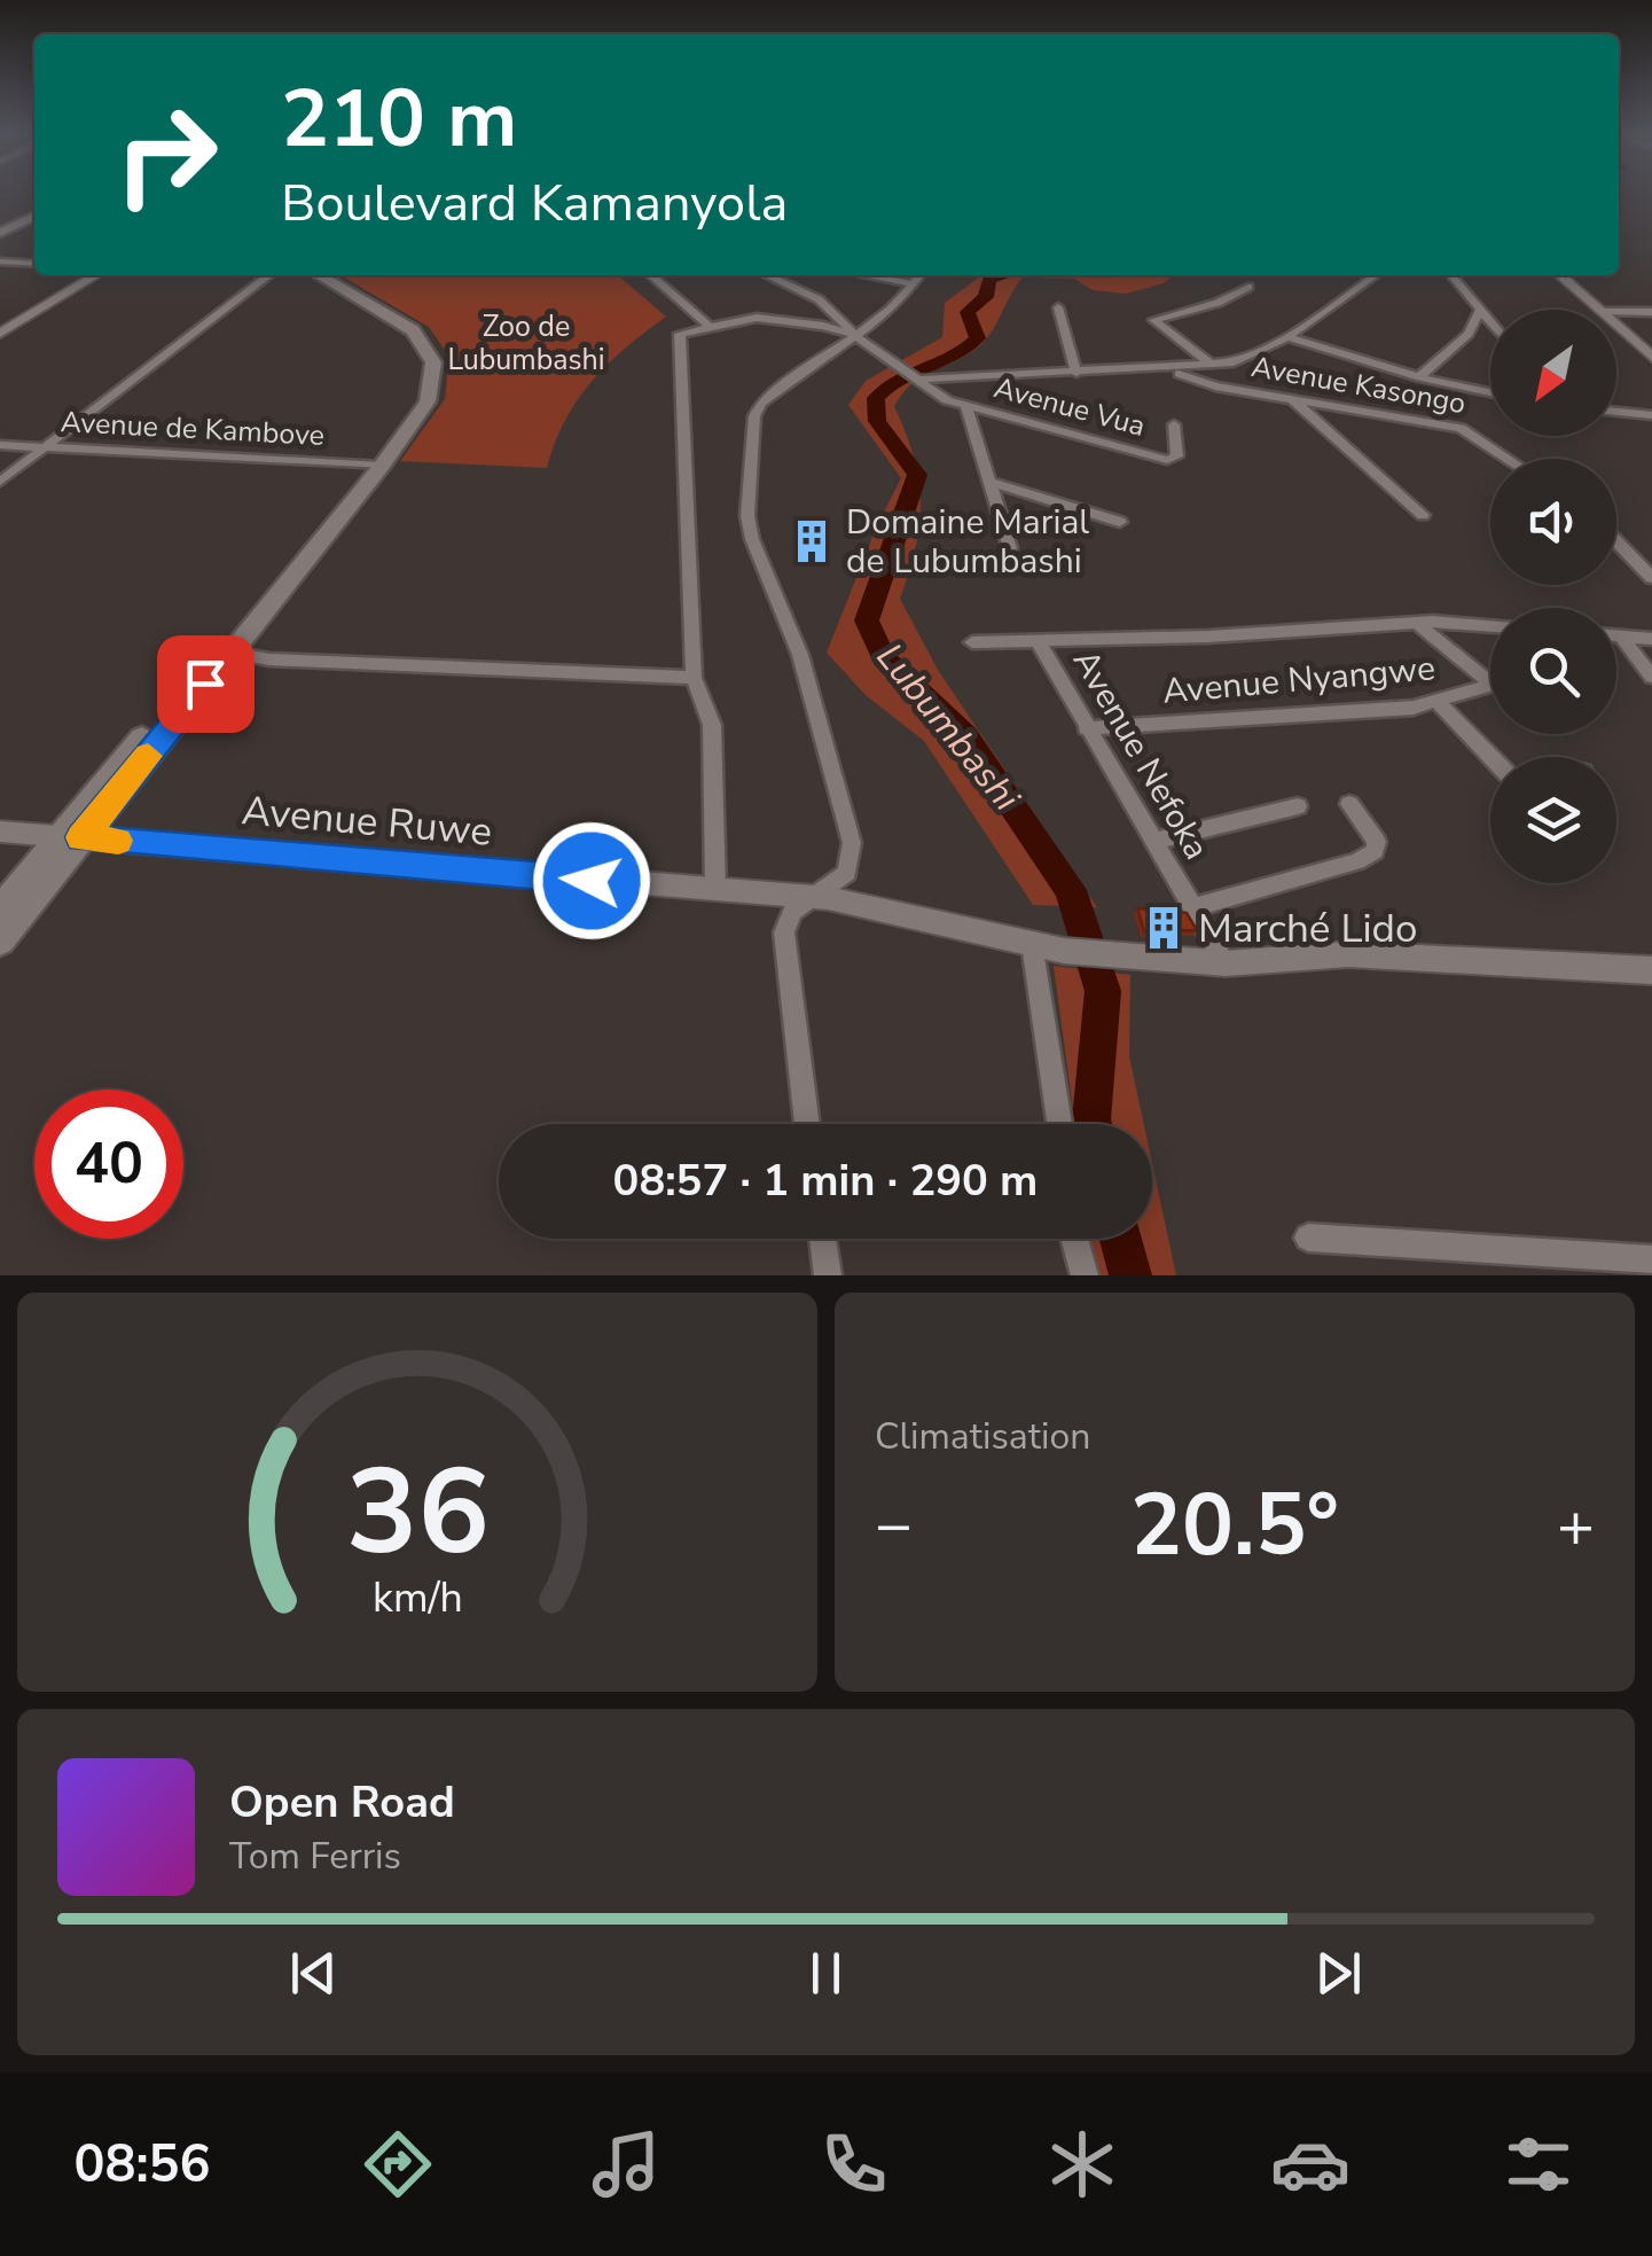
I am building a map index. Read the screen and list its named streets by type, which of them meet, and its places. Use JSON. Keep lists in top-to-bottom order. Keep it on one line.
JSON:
{"streets":{"street":["Avenue Kasongo","Avenue Vua","Avenue de Kambove","Avenue Nyangwe","Avenue Nefoka","Avenue Ruwe"]},"crossings":[["Avenue Nyangwe","Avenue Nefoka"],["Avenue Nefoka","Avenue Ruwe"]],"water":["Lubumbashi"],"parks":["Zoo de Lubumbashi"],"places":{"building":["Domaine Marial de Lubumbashi","Marché Lido"]},"north":"bottom left","page":{"turn":["210 m","Boulevard Kamanyola"],"limit":"40","trip":"08:57 · 1 min · 290 m","tile":"Climatisation","heat":["−","20.5°","+"],"song":["Open Road","Tom Ferris"],"tabs":"08:56","gauge":["36","km/h"]}}
